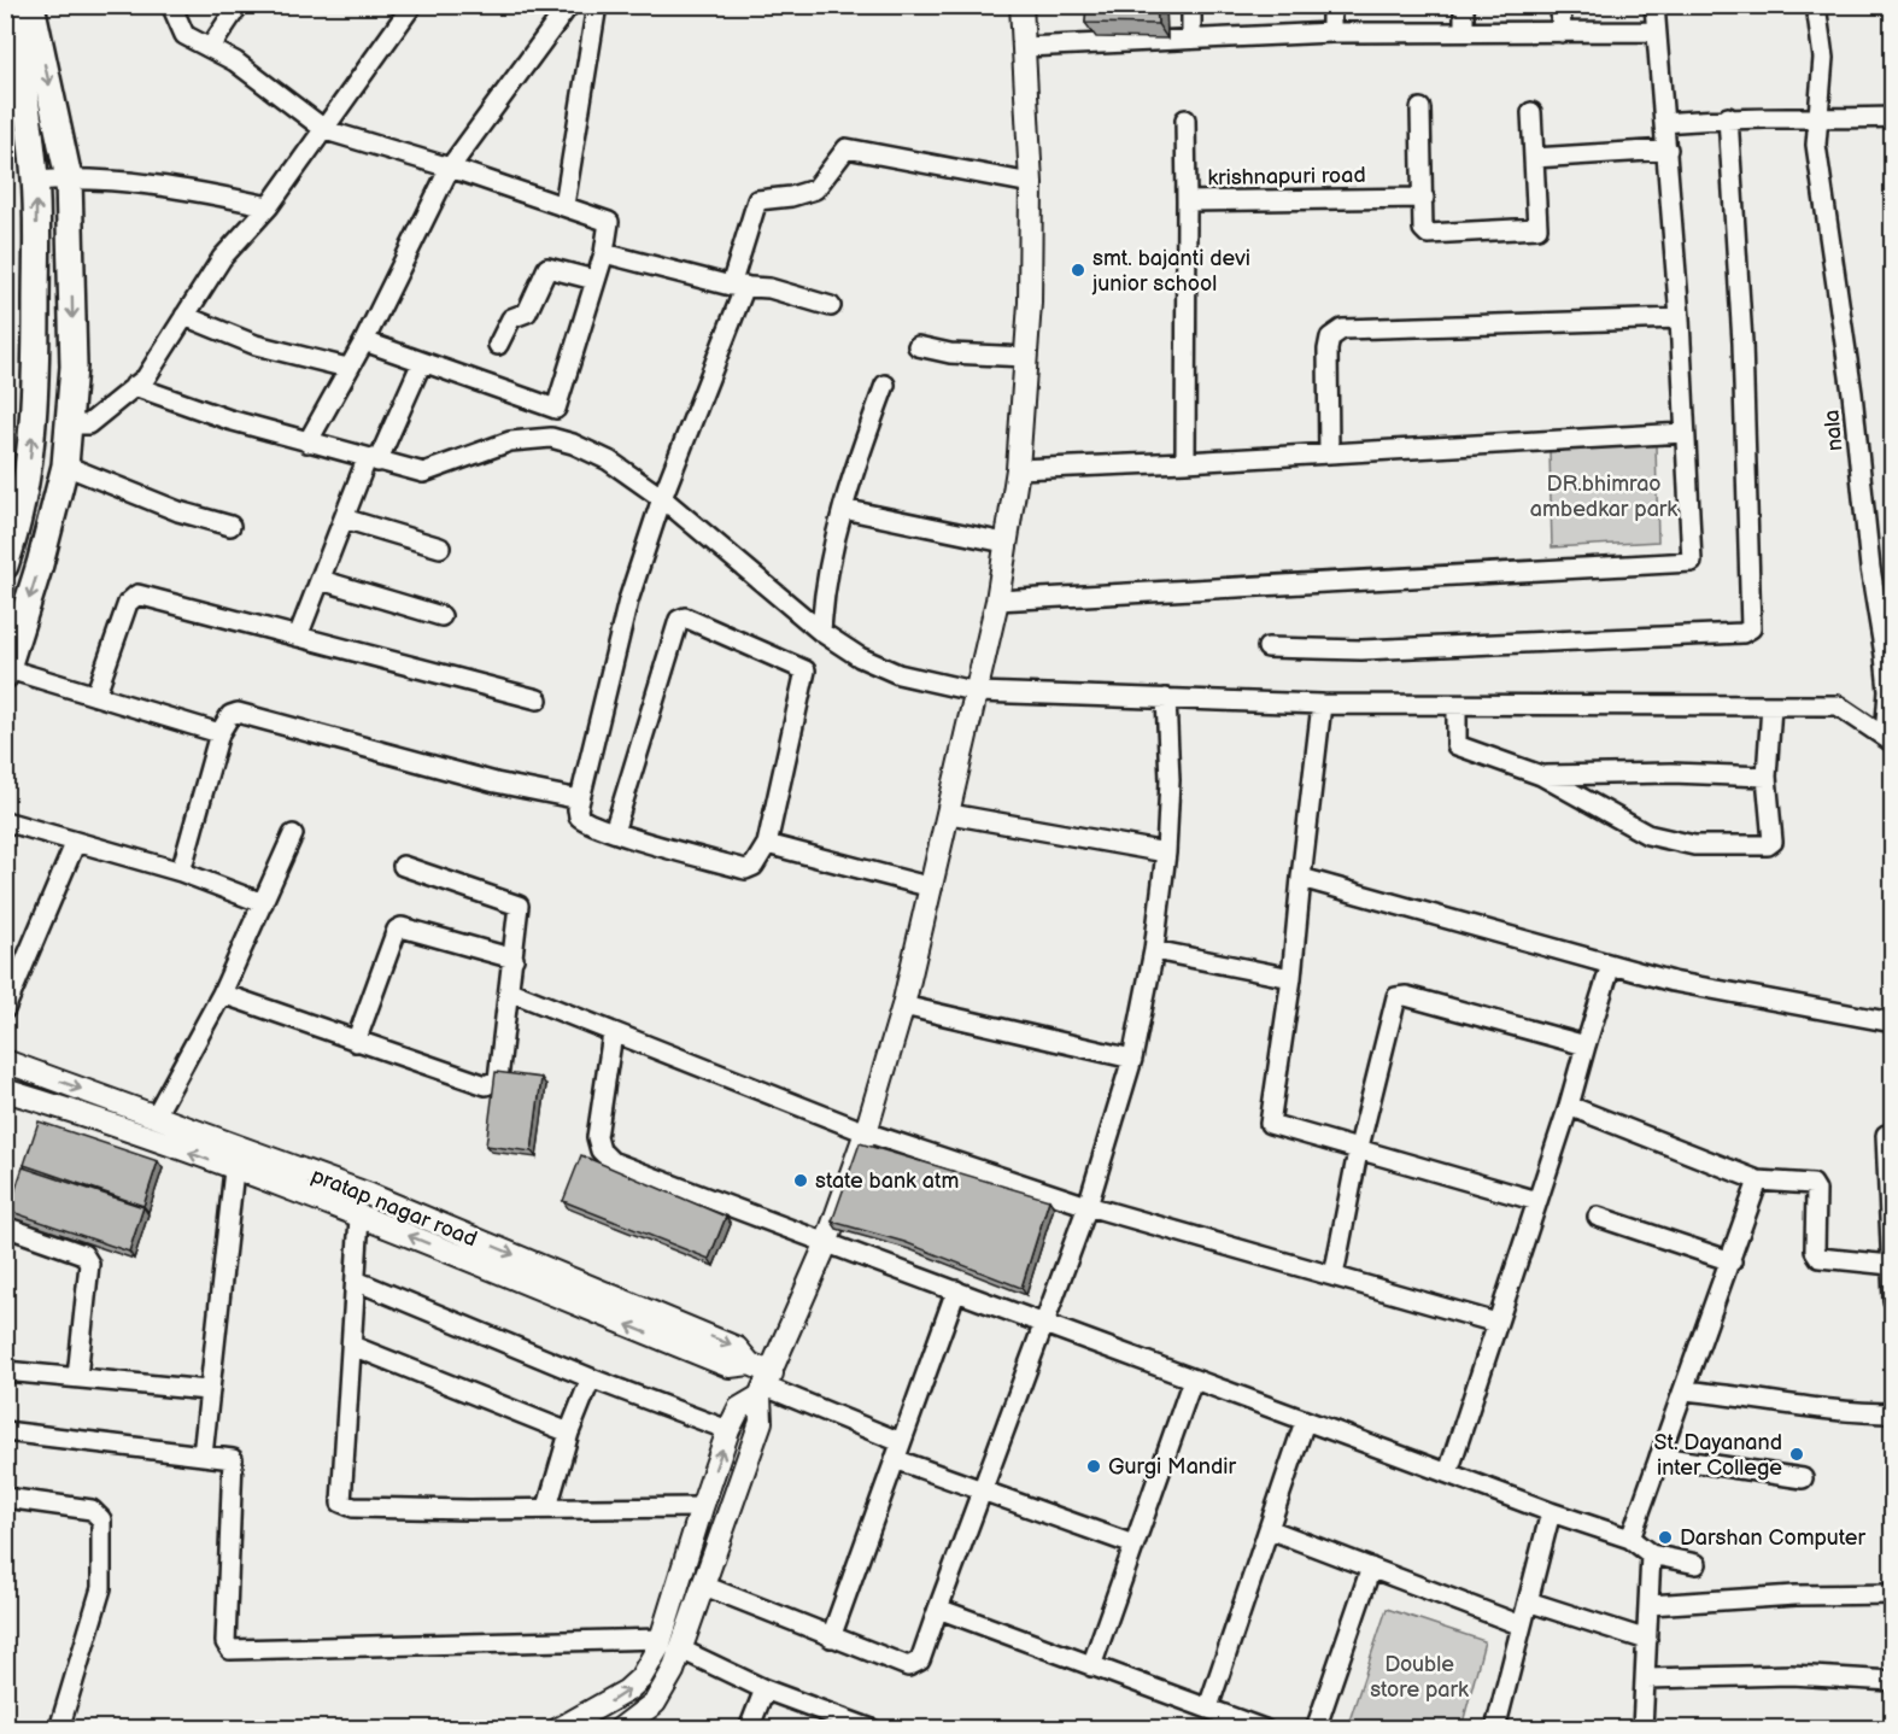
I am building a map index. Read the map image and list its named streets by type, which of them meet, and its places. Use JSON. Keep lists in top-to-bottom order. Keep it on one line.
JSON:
{"streets":{"street":["krishnapuri road","nala","pratap nagar road"]},"parks":["DR.bhimrao ambedkar park","Double store park"],"places":["smt. bajanti devi junior school","state bank atm","St. Dayanand inter College","Gurgi Mandir","Darshan Computer"]}
